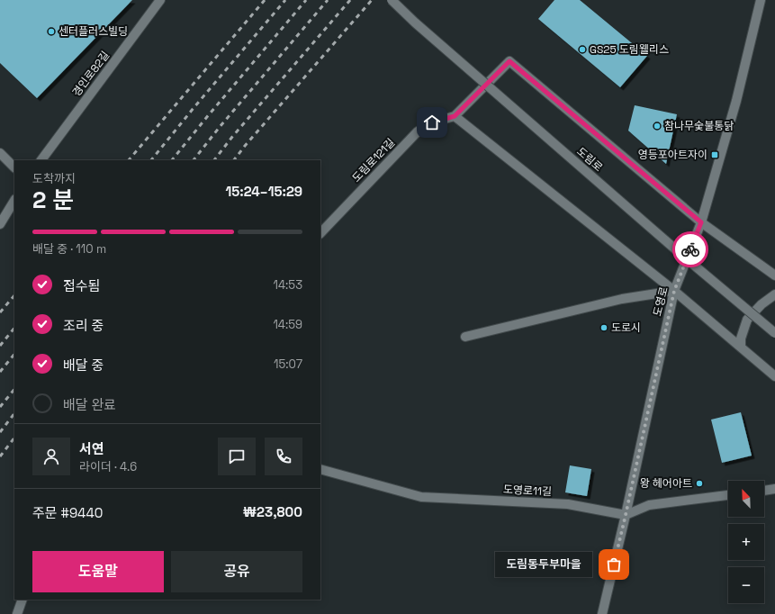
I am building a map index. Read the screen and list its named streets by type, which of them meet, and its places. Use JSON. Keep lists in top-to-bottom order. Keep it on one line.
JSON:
{"streets":{"street":["경인로82길","도림로","도림로121길","도영로","도영로11길"]},"crossings":[["도영로","도영로11길"]],"places":{"other":["센터플러스빌딩","GS25 도림웰리스","참나무숯불통닭","도로시","왕 헤어아트","도림동두부마을"],"transit":["영등포아트자이"]},"north":"top left","page":{"heading":["2 분","도착까지","15:24–15:29"],"panel":["서연","라이더 · 4.6","주문 #9440","₩23,800"],"bar":"배달 중 · 110 m","list":[["접수됨","14:53"],["조리 중","14:59"],["배달 중","15:07"],"배달 완료"],"map_buttons":["+","−"],"buttons":["도움말","공유"],"bubble":"도림동두부마을"}}
